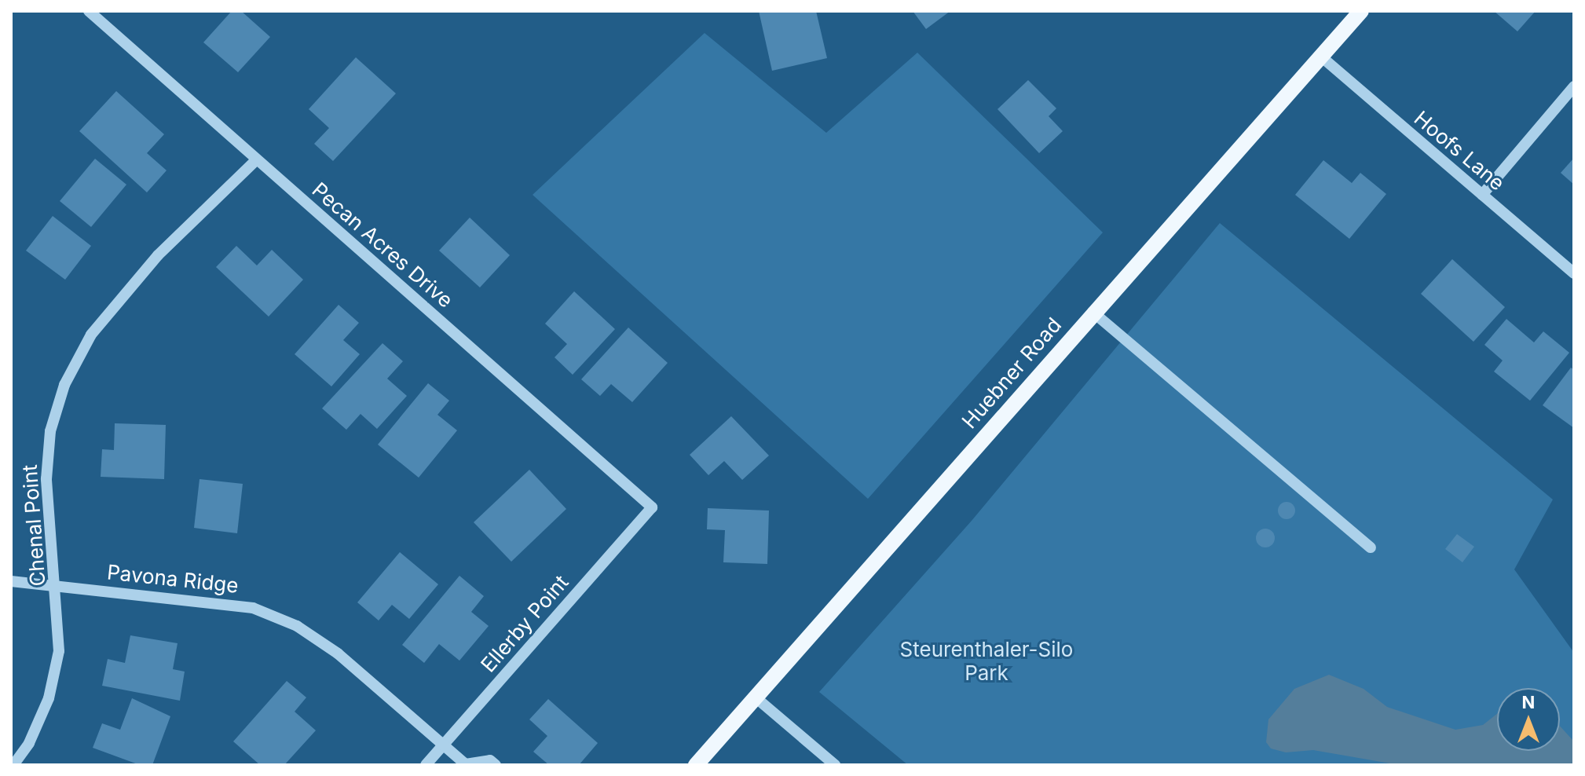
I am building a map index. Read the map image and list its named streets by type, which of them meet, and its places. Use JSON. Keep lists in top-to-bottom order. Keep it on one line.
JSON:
{"streets":{"main road":["Huebner Road"],"street":["Hoofs Lane","Pecan Acres Drive","Chenal Point","Pavona Ridge","Ellerby Point"]},"crossings":[["Hoofs Lane","Huebner Road"],["Pecan Acres Drive","Chenal Point"],["Pecan Acres Drive","Ellerby Point"],["Chenal Point","Pavona Ridge"],["Pavona Ridge","Ellerby Point"]],"parks":["Steurenthaler-Silo Park"],"north":"top"}
